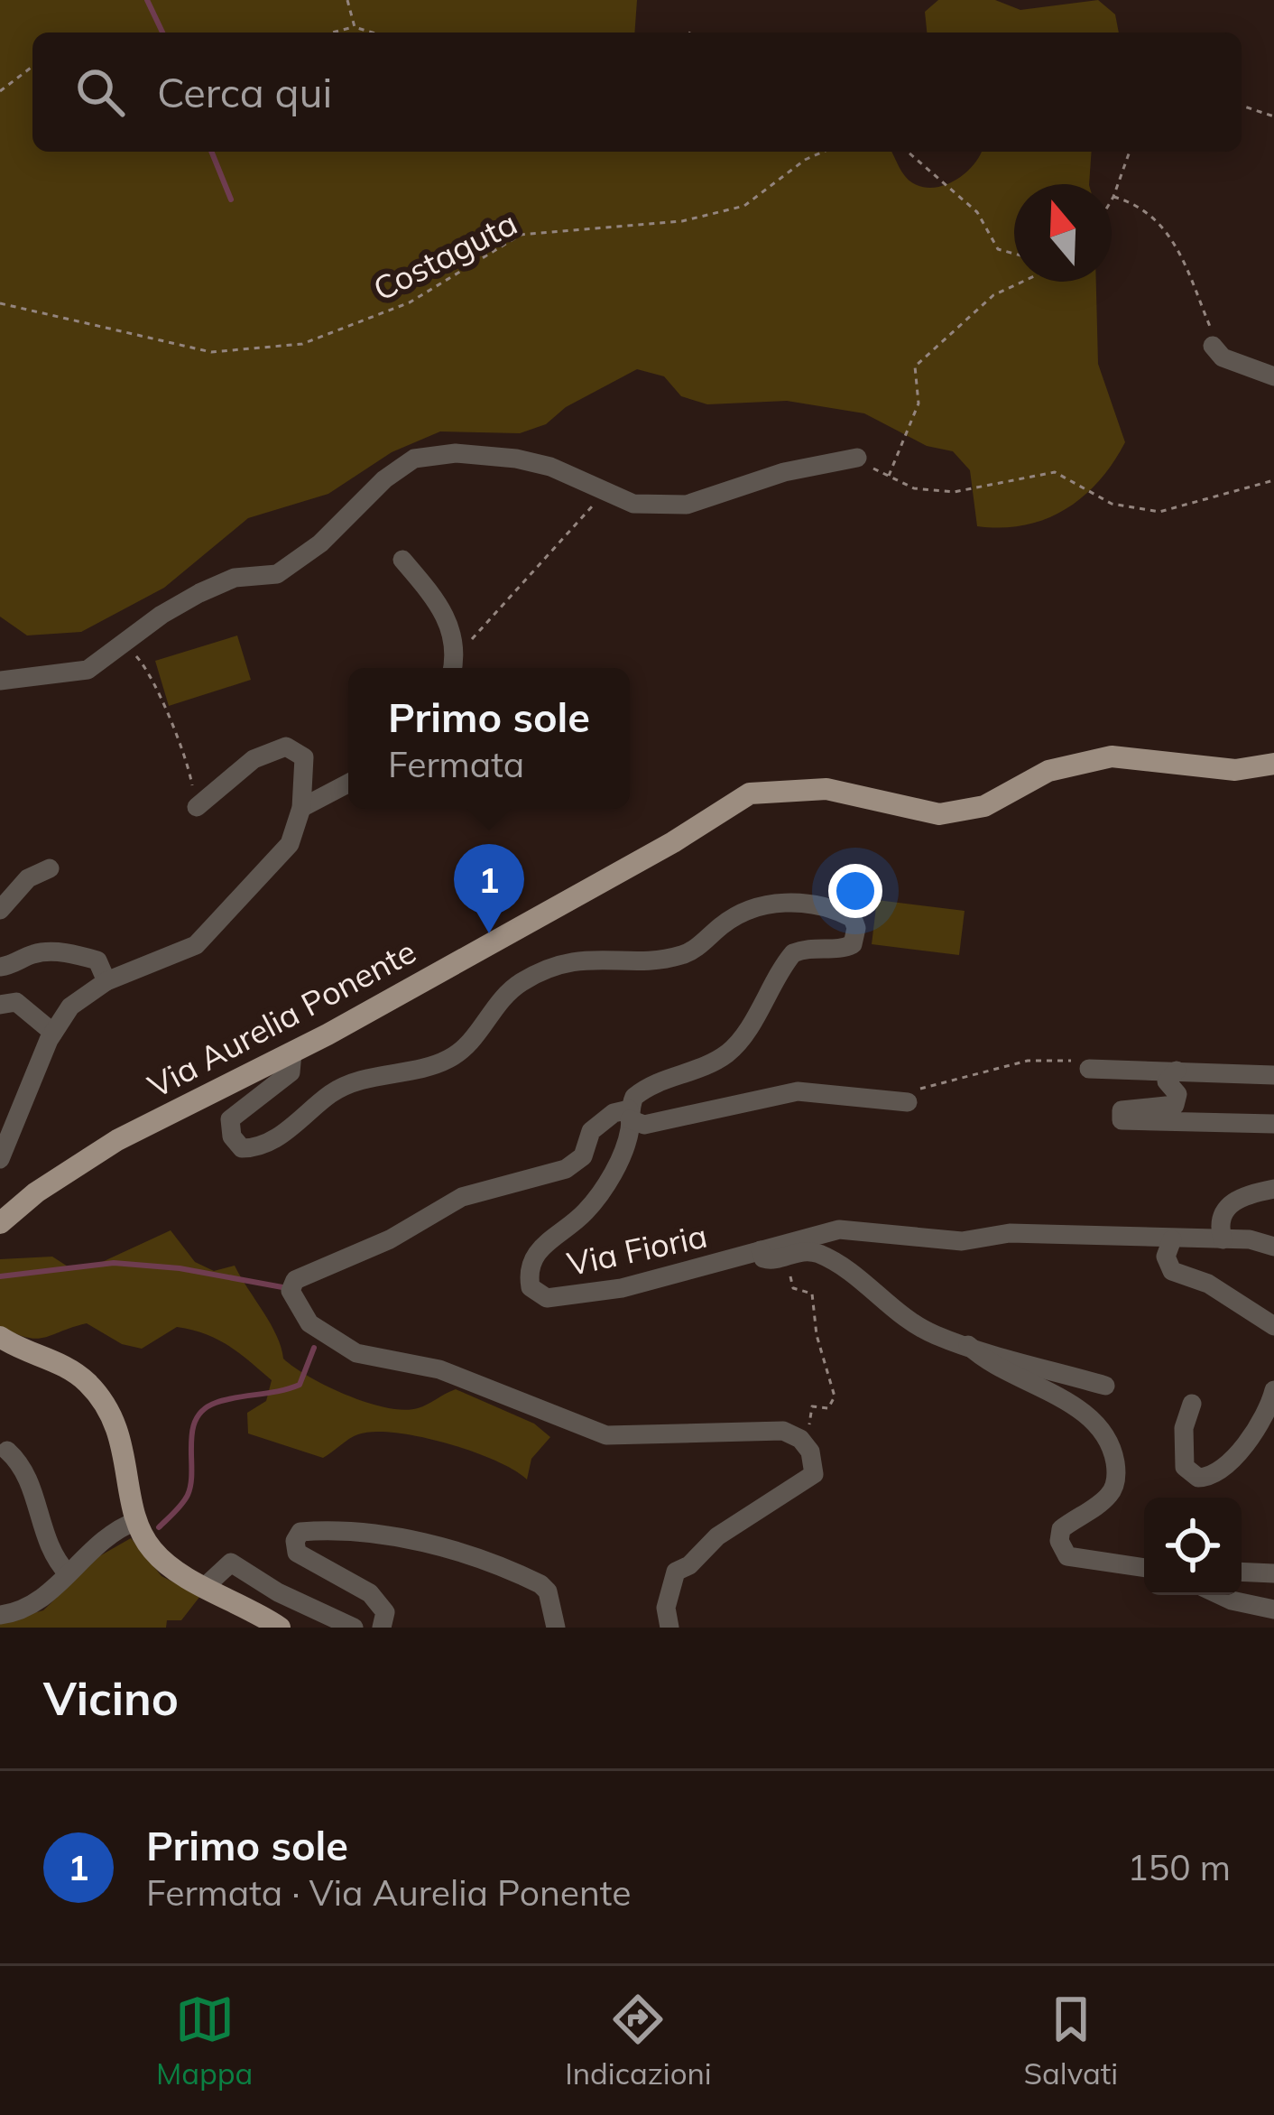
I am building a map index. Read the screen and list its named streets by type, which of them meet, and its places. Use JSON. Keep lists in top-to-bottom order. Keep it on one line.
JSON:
{"streets":{"main road":["Via Aurelia Ponente"],"street":["Via Fioria"],"path":["Costaguta"]},"north":"top","page":{"search":"Cerca qui","popup":["Primo sole","Fermata"],"pins":"1","heading":"Vicino","list":[{"mark":"1","name":"Primo sole","note":"Fermata · Via Aurelia Ponente","value":"150 m"}],"nav":["Mappa","Indicazioni","Salvati"]}}
